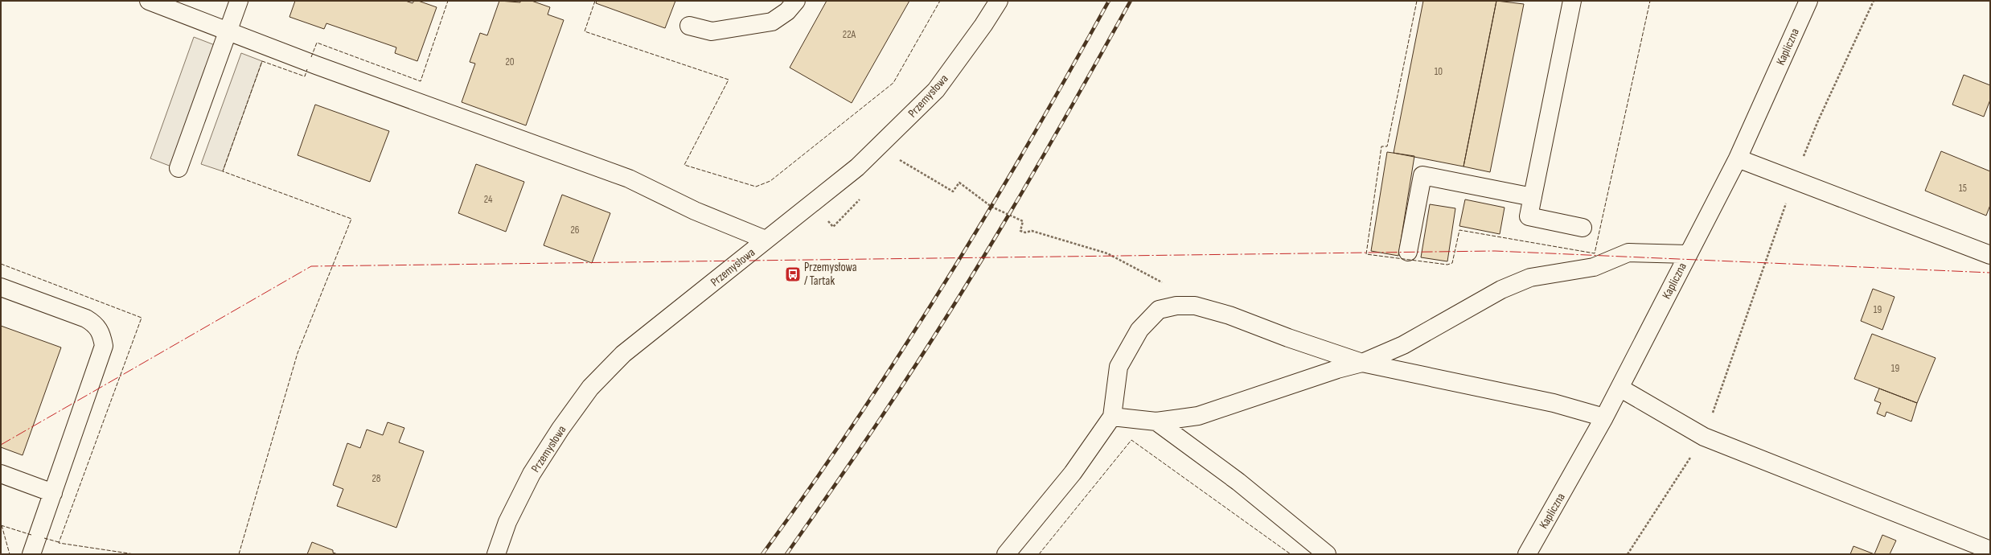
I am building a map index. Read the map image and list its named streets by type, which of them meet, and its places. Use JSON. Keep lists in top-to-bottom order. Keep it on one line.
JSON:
{"streets":{"street":["Kapliczna","Przemysłowa"]},"places":{"bus stop":["Przemysłowa / Tartak"]},"house_numbers":["22A","20","10","15","24","26","19","19","28"]}
